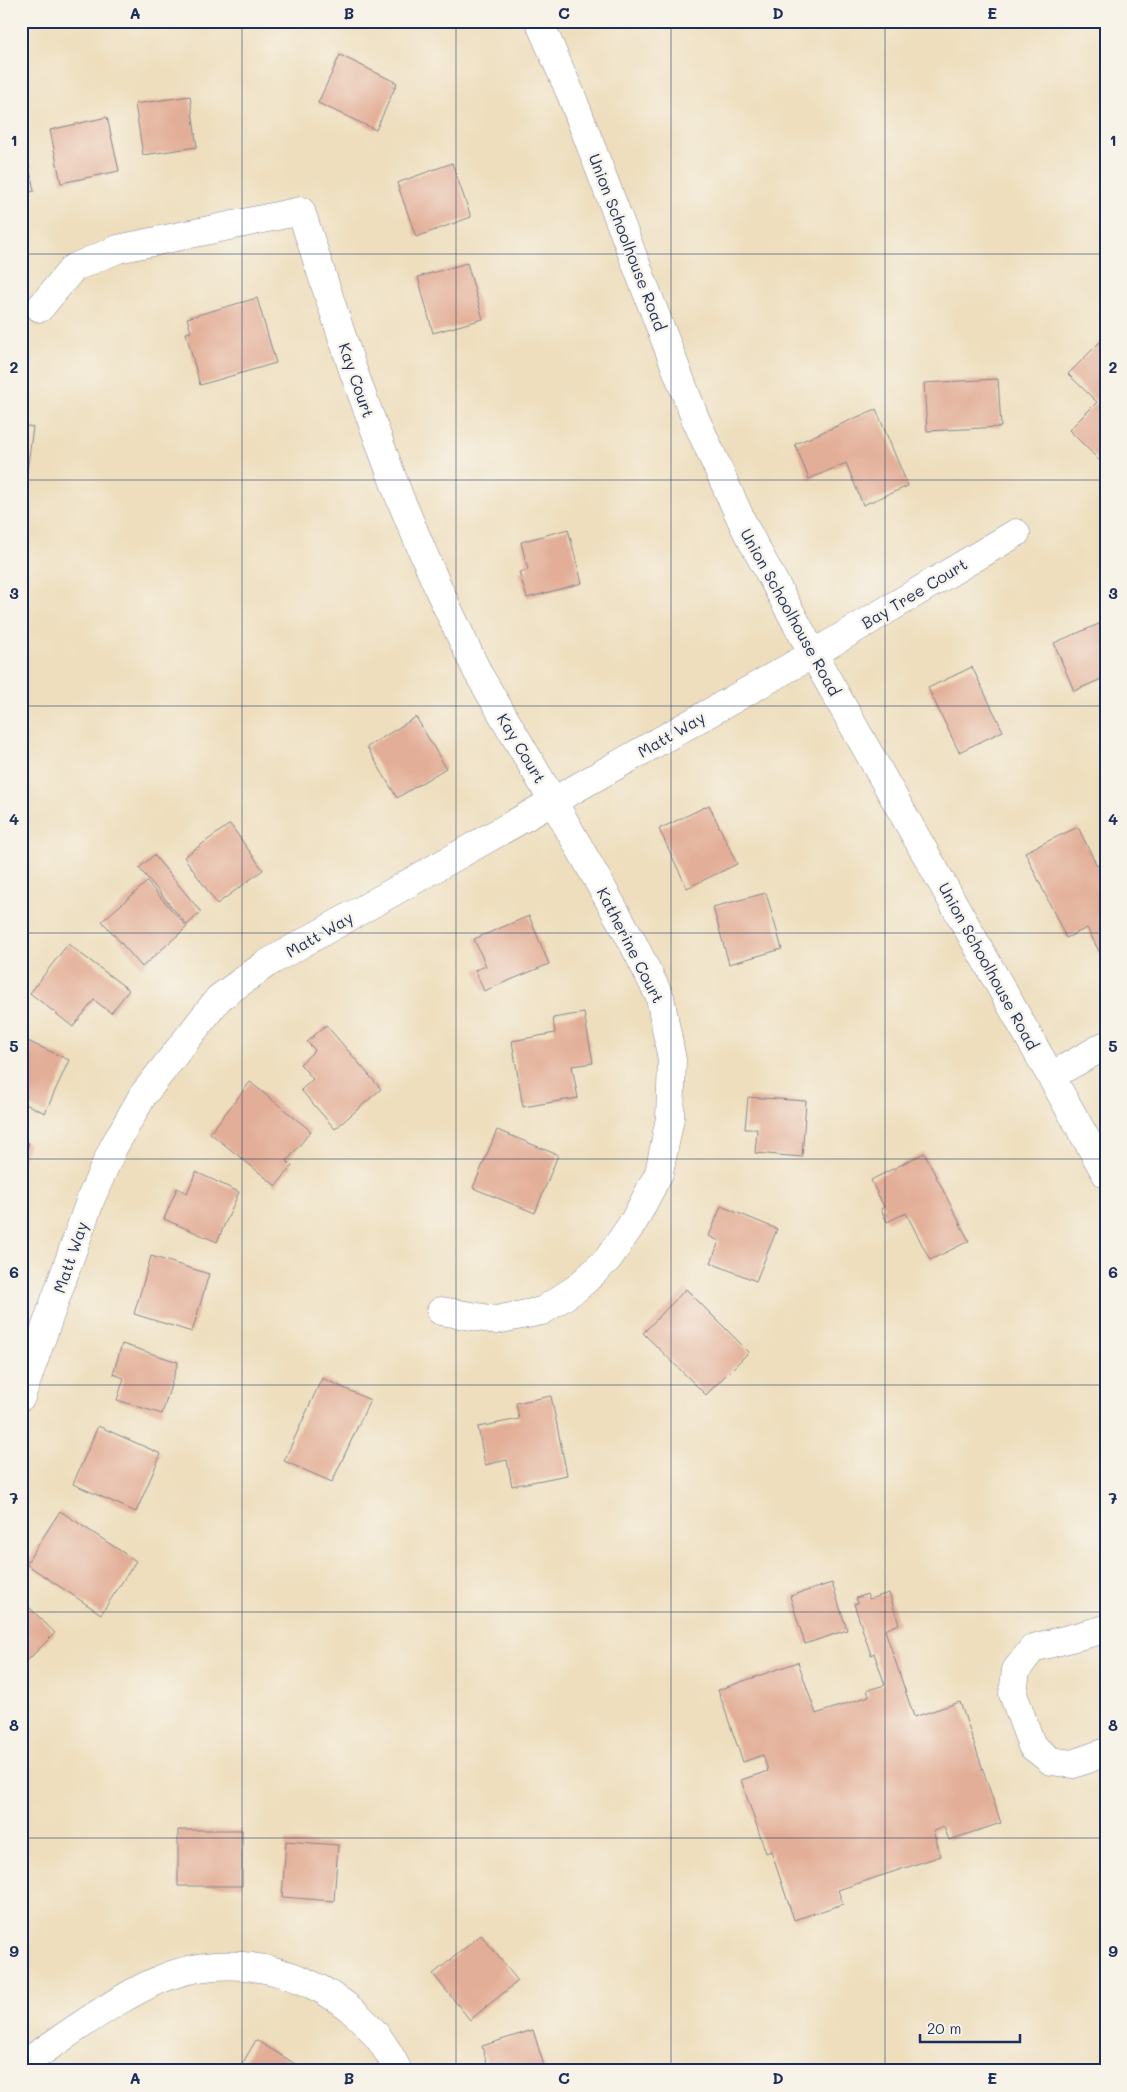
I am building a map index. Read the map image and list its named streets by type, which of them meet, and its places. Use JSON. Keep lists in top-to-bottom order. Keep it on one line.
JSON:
{"streets":{"street":["Union Schoolhouse Road","Kay Court","Bay Tree Court","Matt Way","Katherine Court"]},"crossings":[["Union Schoolhouse Road","Bay Tree Court"],["Union Schoolhouse Road","Matt Way"],["Kay Court","Matt Way"],["Kay Court","Katherine Court"],["Bay Tree Court","Matt Way"],["Matt Way","Katherine Court"]],"scale_bar":"20 m","grid":{"columns":["A","B","C","D","E"],"rows":["1","2","3","4","5","6","7","8","9"]}}
